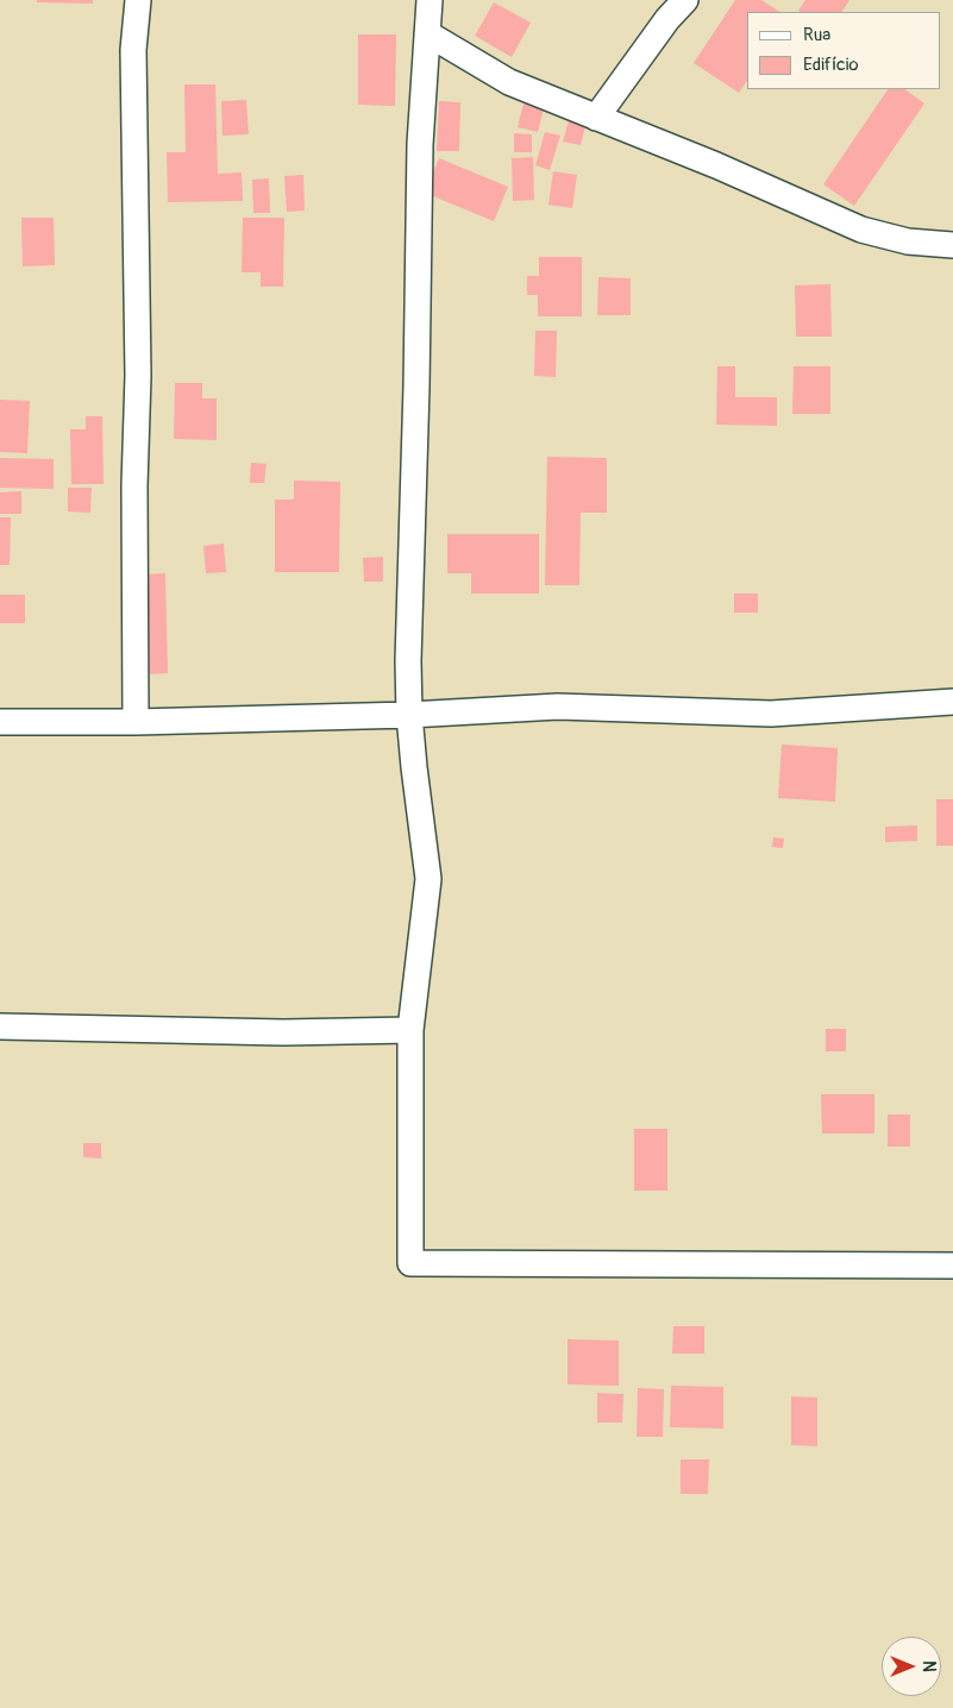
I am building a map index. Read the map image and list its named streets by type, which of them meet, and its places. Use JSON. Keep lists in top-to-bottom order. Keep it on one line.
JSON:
{"legend":["Rua","Edifício"],"north":"right"}
